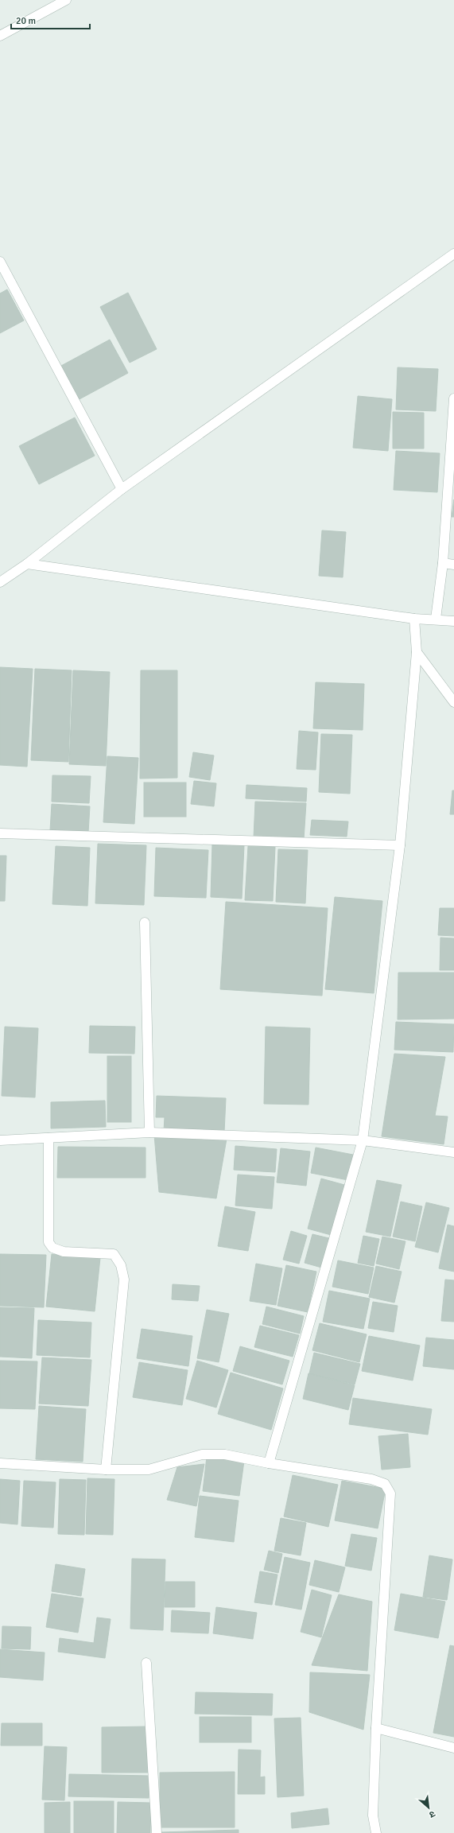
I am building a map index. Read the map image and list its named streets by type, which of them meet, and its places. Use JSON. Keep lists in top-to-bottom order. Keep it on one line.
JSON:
{"scale_bar":"20 m","north":"bottom right"}
